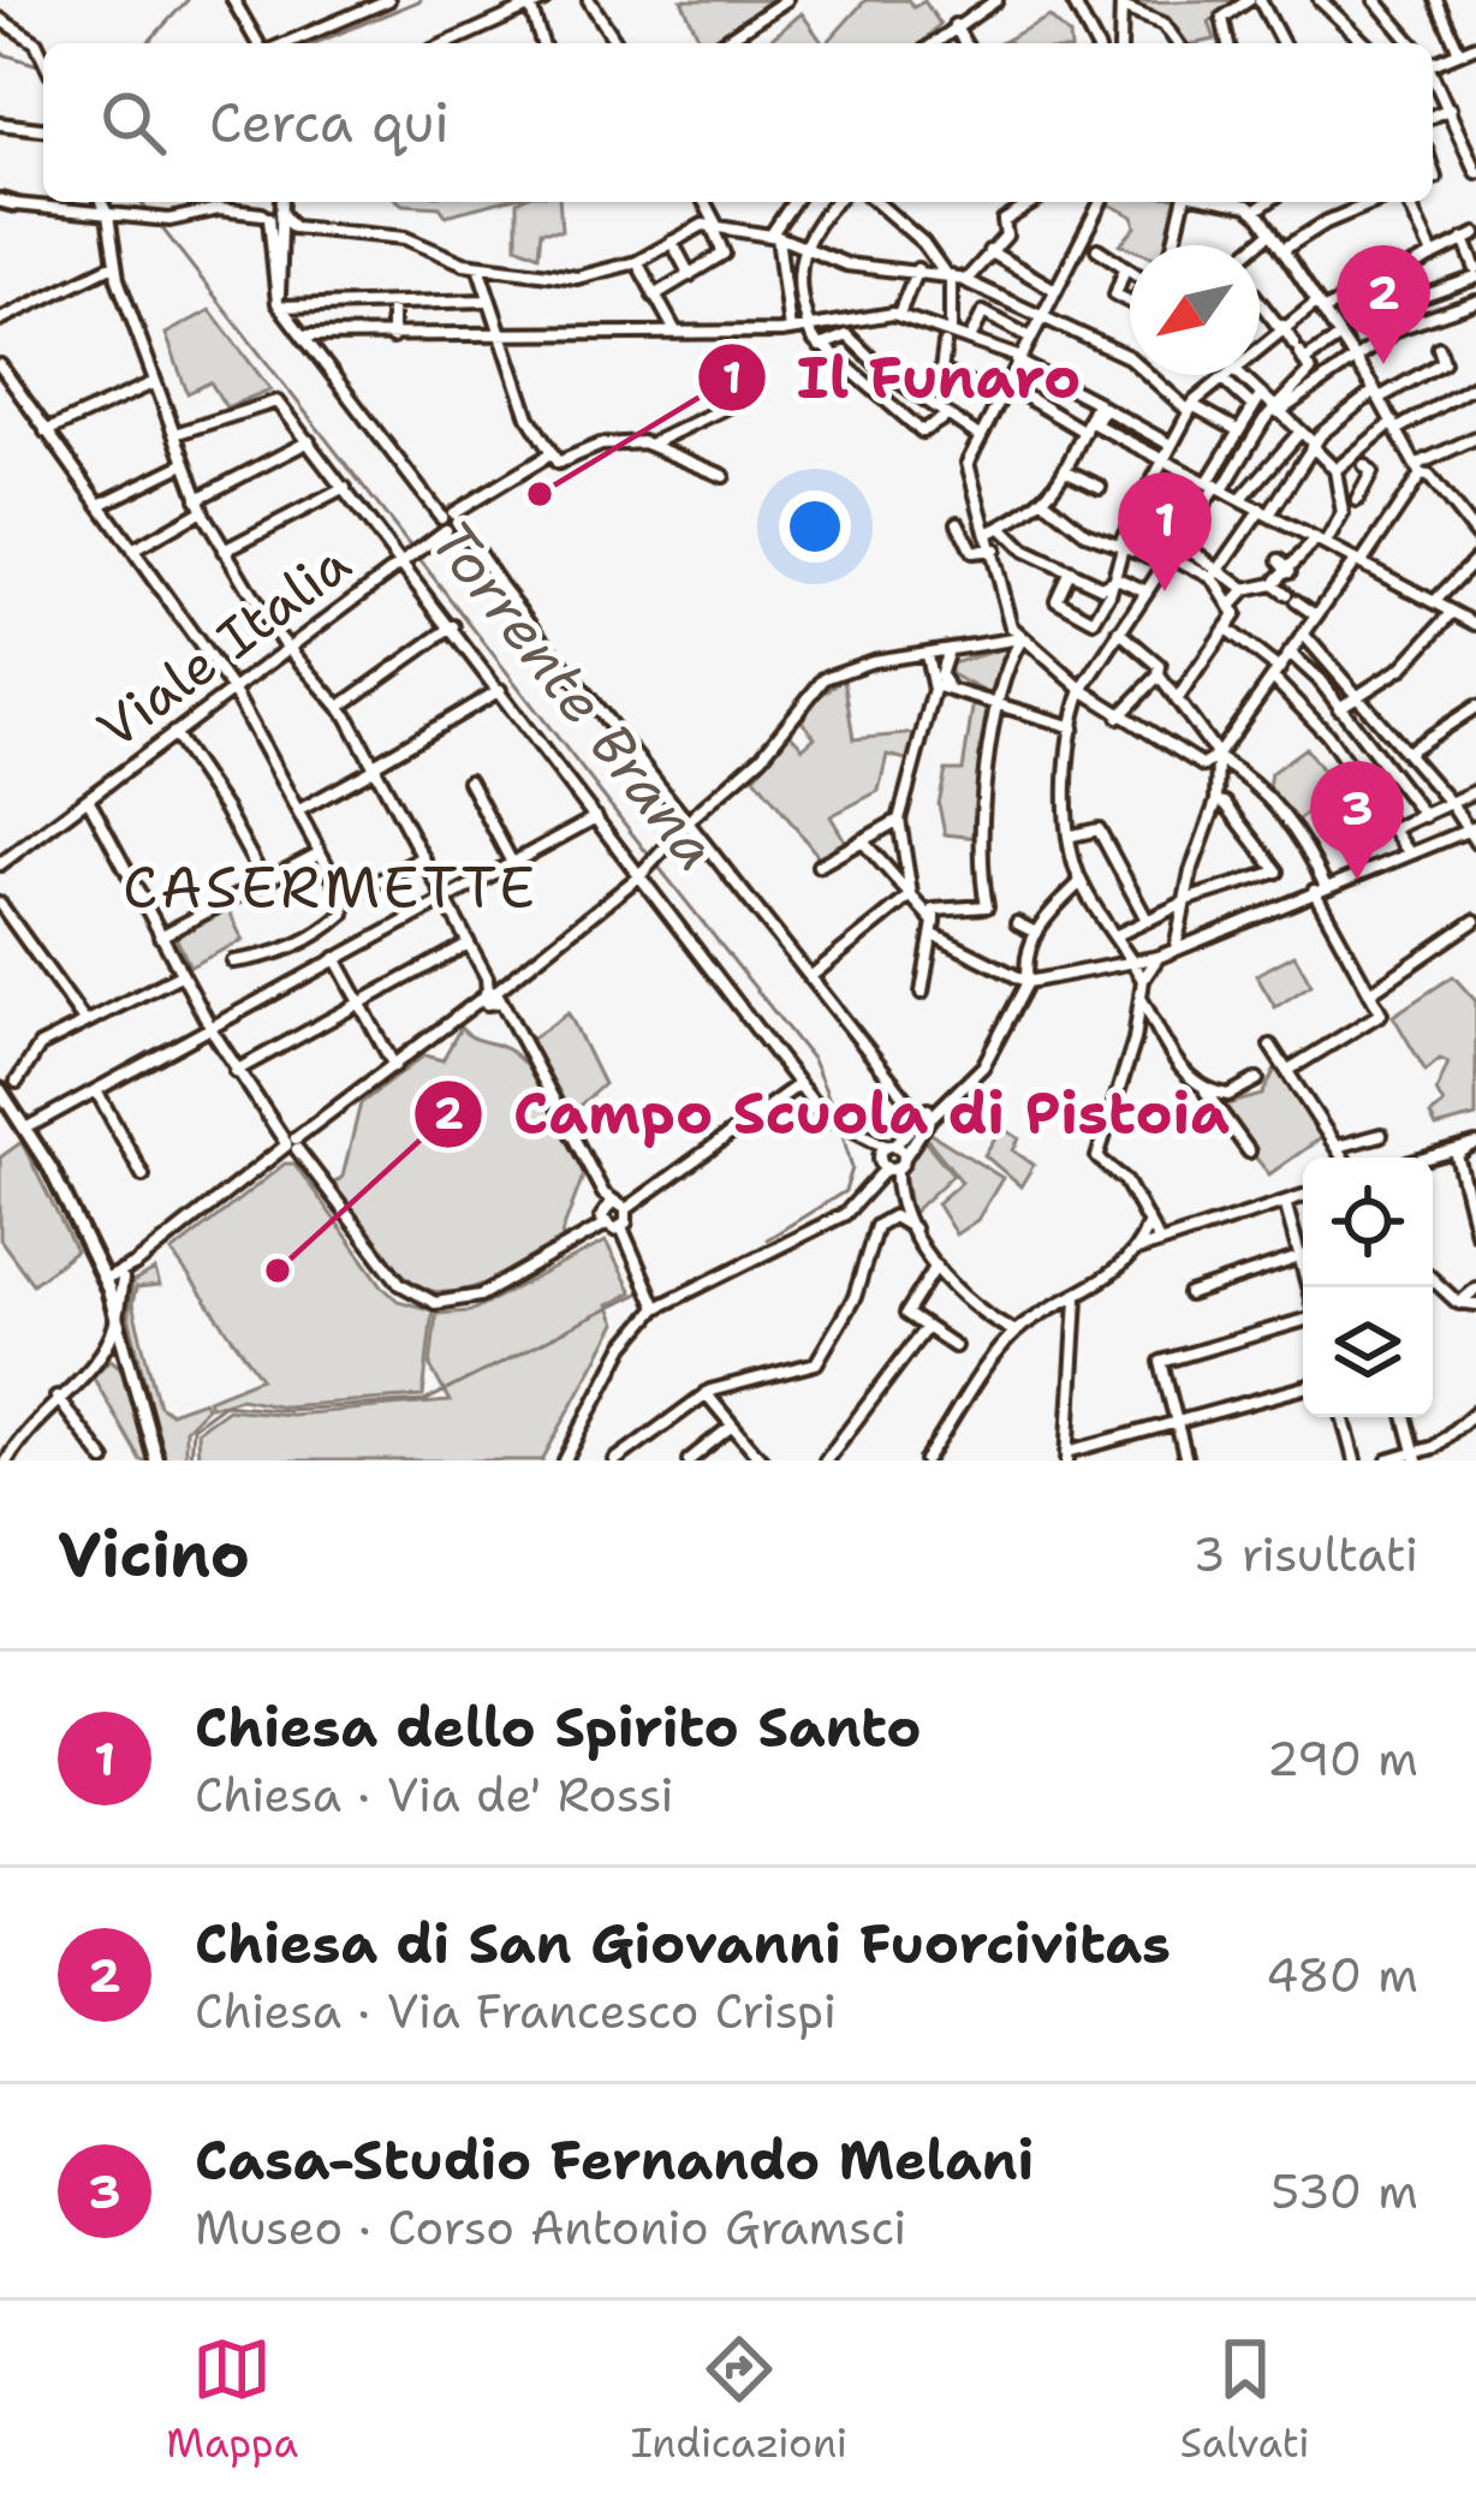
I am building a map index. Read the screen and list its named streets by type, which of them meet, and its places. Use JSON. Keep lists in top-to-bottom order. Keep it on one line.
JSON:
{"streets":{"street":["Viale Italia"]},"districts":["CASERMETTE"],"water":["Torrente Brana"],"places":["Il Funaro","Campo Scuola di Pistoia"],"north":"bottom left","page":{"search":"Cerca qui","pins":["2","1","3"],"heading":["Vicino","3 risultati"],"list":[{"mark":"1","name":"Chiesa dello Spirito Santo","note":"Chiesa · Via de' Rossi","value":"290 m"},{"mark":"2","name":"Chiesa di San Giovanni Fuorcivitas","note":"Chiesa · Via Francesco Crispi","value":"480 m"},{"mark":"3","name":"Casa-Studio Fernando Melani","note":"Museo · Corso Antonio Gramsci","value":"530 m"}],"nav":["Mappa","Indicazioni","Salvati"]}}
